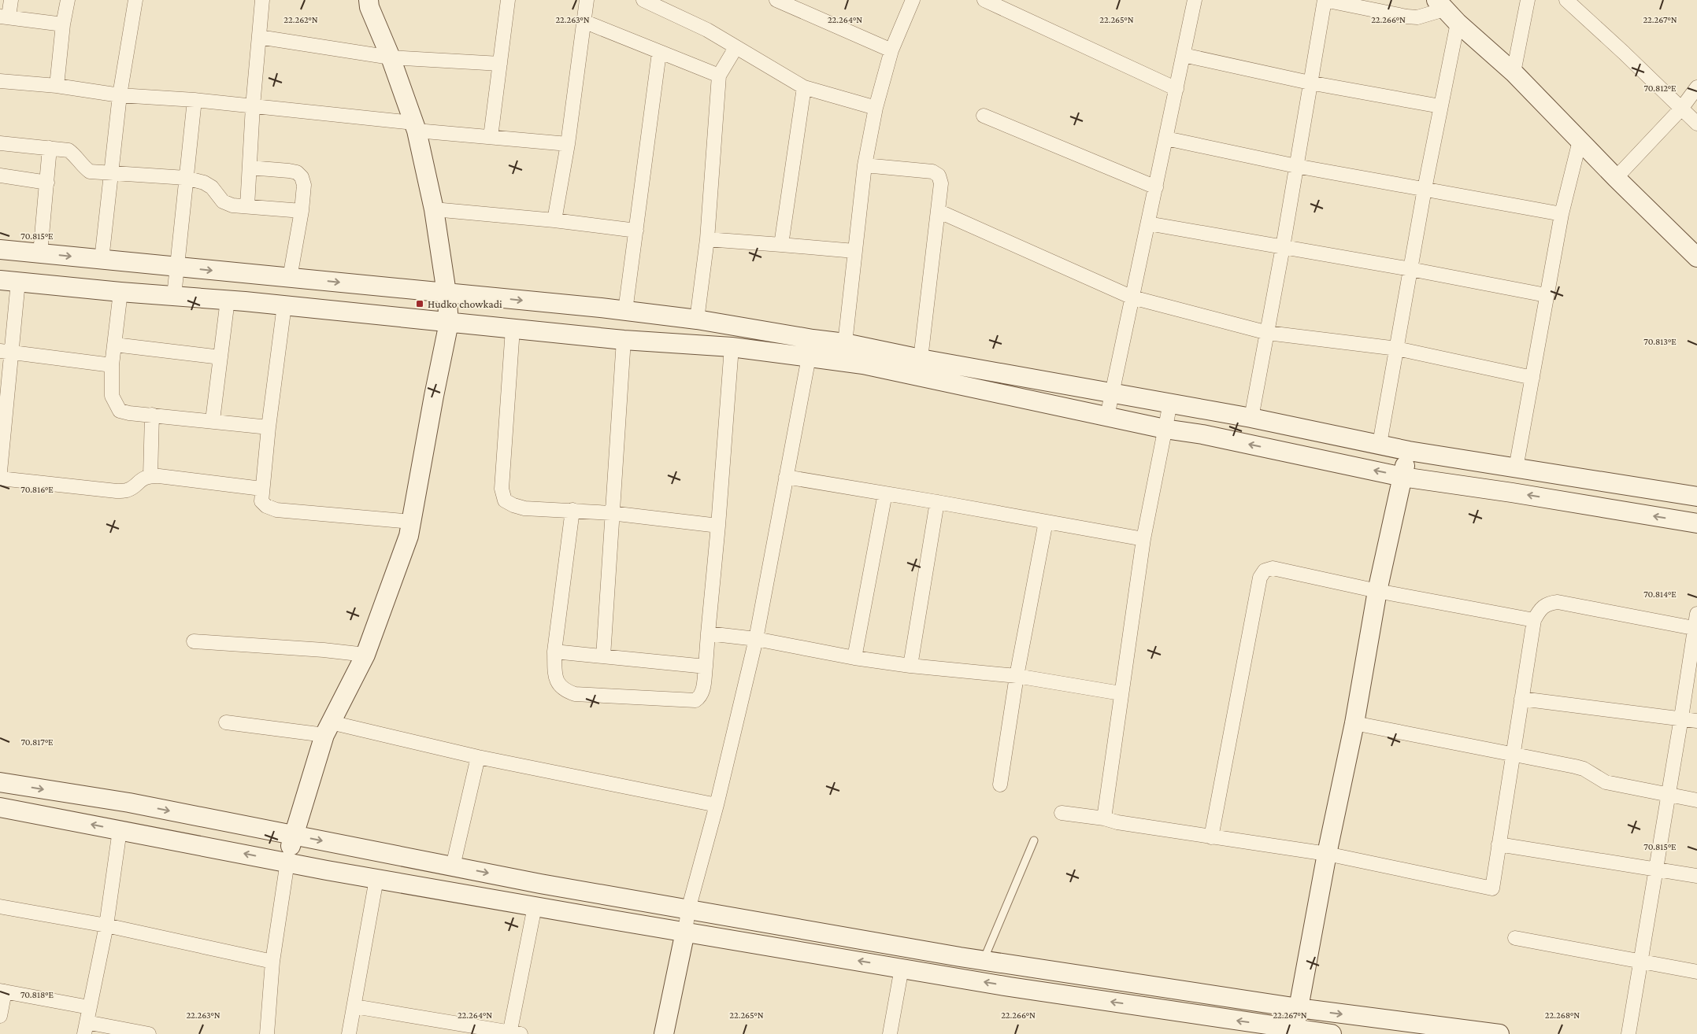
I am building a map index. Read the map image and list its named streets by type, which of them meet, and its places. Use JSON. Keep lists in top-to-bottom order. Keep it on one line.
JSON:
{"places":{"transit":["Hudko chowkadi"]},"coordinates":["22.262°N","22.263°N","22.264°N","22.265°N","22.266°N","22.267°N","70.812°E","70.815°E","70.813°E","70.816°E","70.814°E","70.817°E","70.818°E","22.268°N"]}
